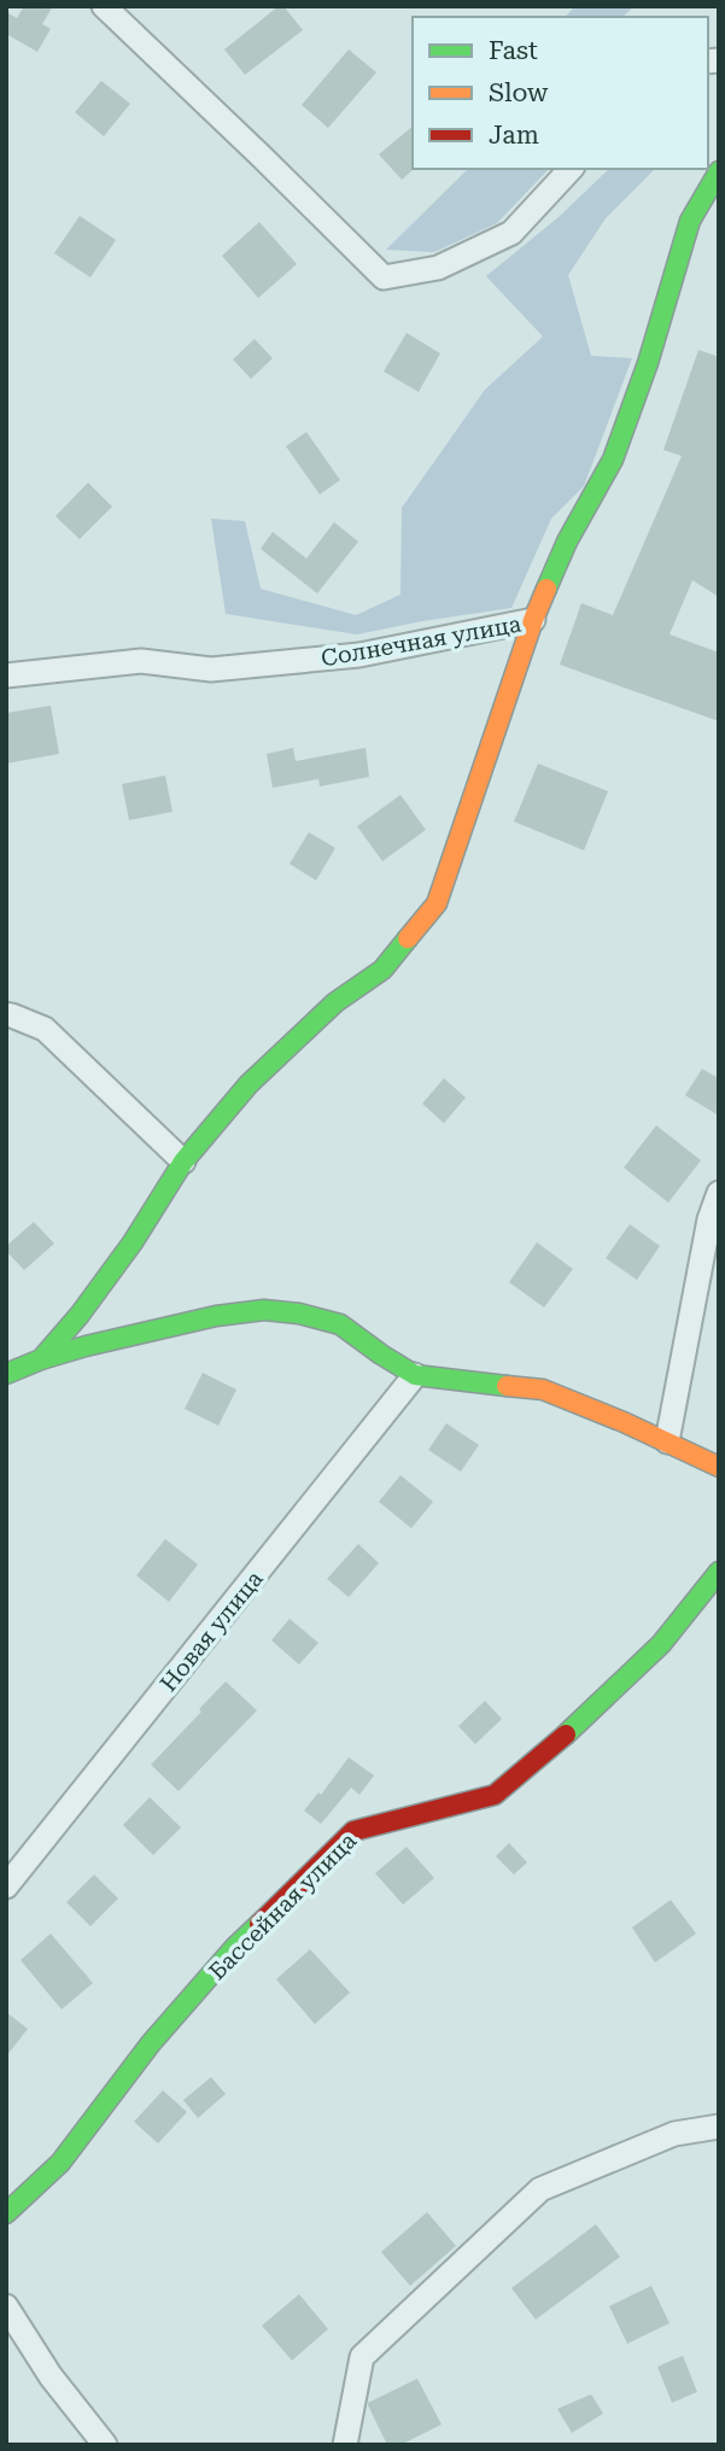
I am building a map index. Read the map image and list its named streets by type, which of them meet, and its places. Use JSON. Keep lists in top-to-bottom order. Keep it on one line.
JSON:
{"streets":{"street":["Солнечная улица","Новая улица","Бассейная улица"]},"legend":["Fast","Slow","Jam"]}
